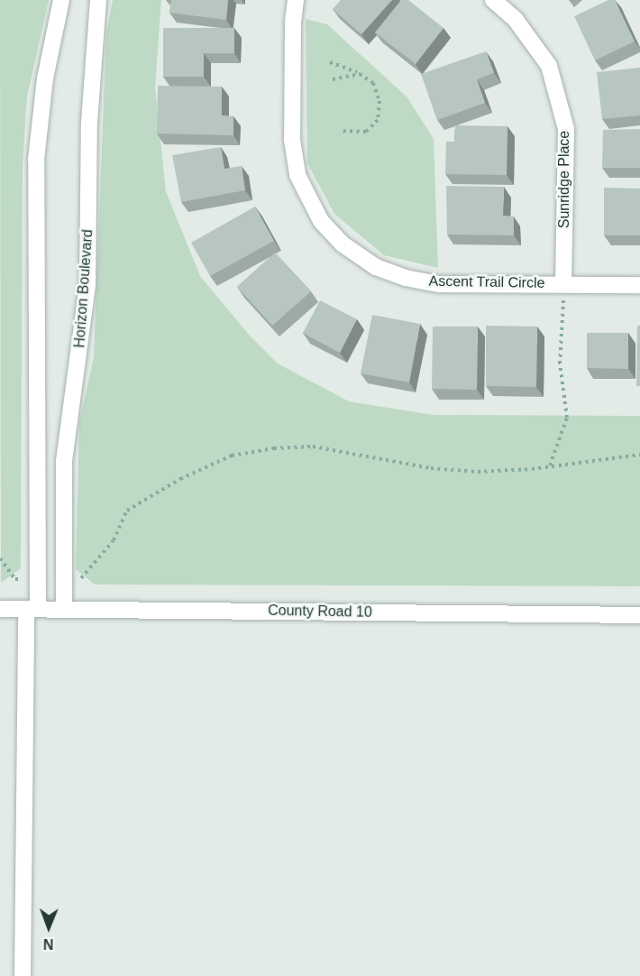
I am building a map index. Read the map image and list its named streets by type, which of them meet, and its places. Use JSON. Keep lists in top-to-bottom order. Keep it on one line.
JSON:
{"streets":{"street":["Sunridge Place","Ascent Trail Circle","Horizon Boulevard","County Road 10"]},"crossings":[["Sunridge Place","Ascent Trail Circle"],["Horizon Boulevard","County Road 10"]],"north":"bottom"}
